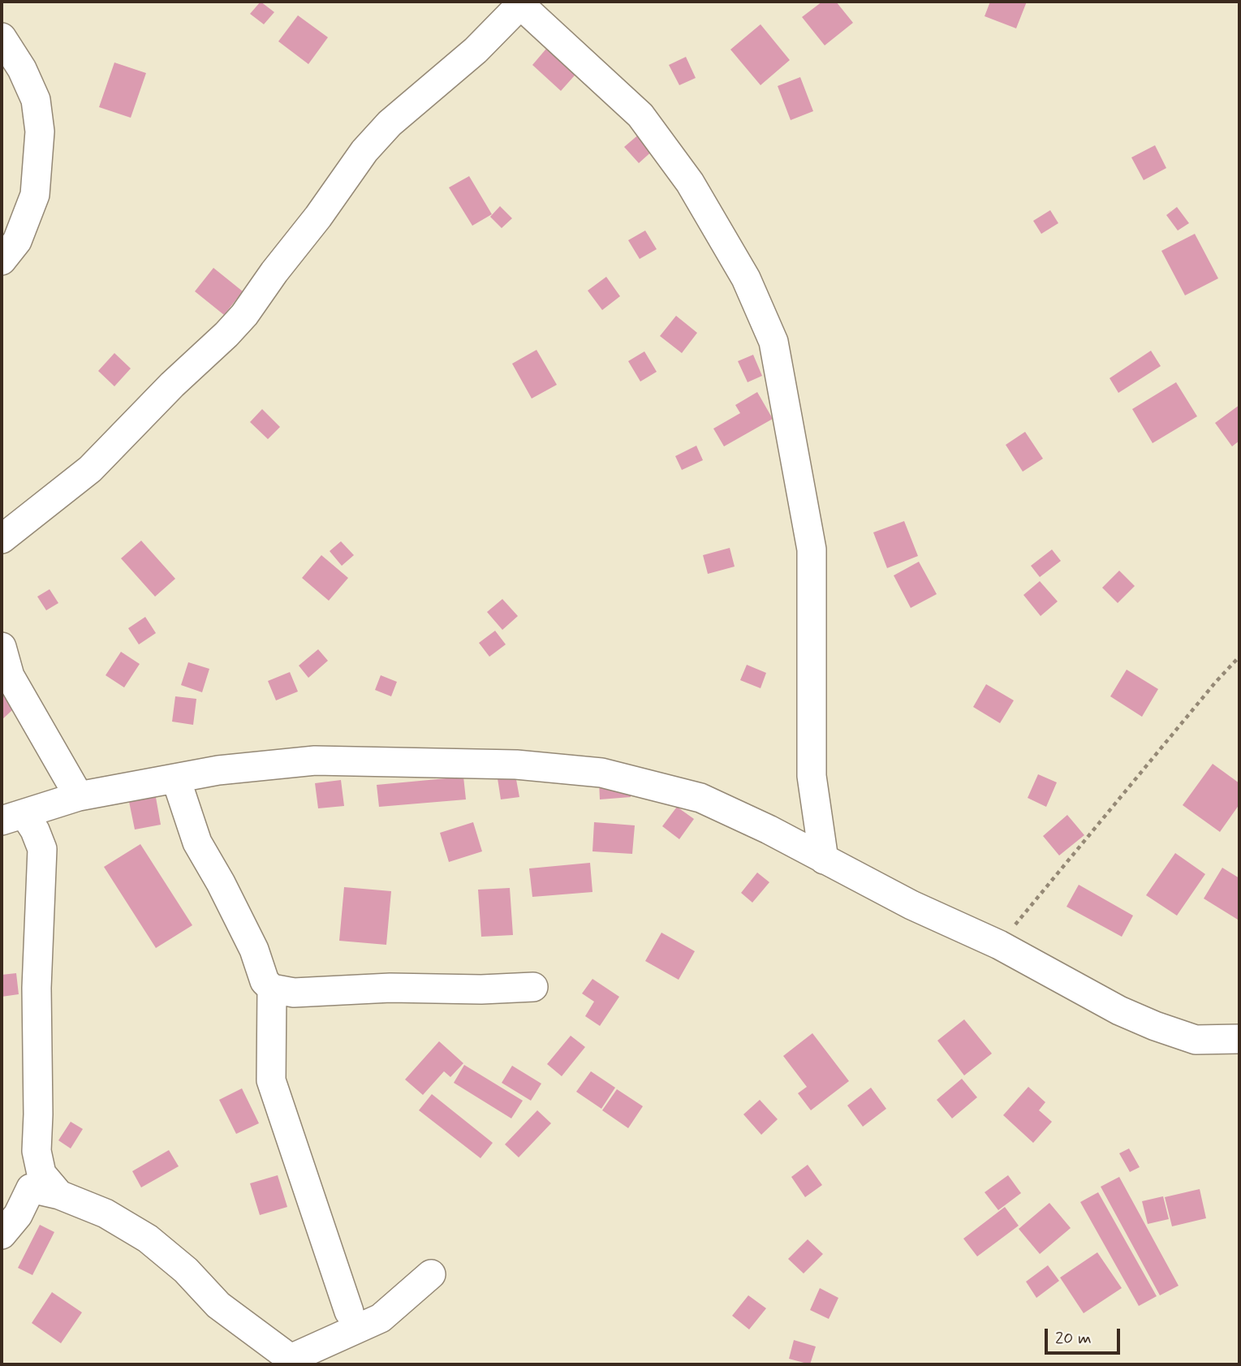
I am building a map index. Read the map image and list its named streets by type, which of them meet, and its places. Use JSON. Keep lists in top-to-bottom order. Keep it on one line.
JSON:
{"scale_bar":"20 m"}
